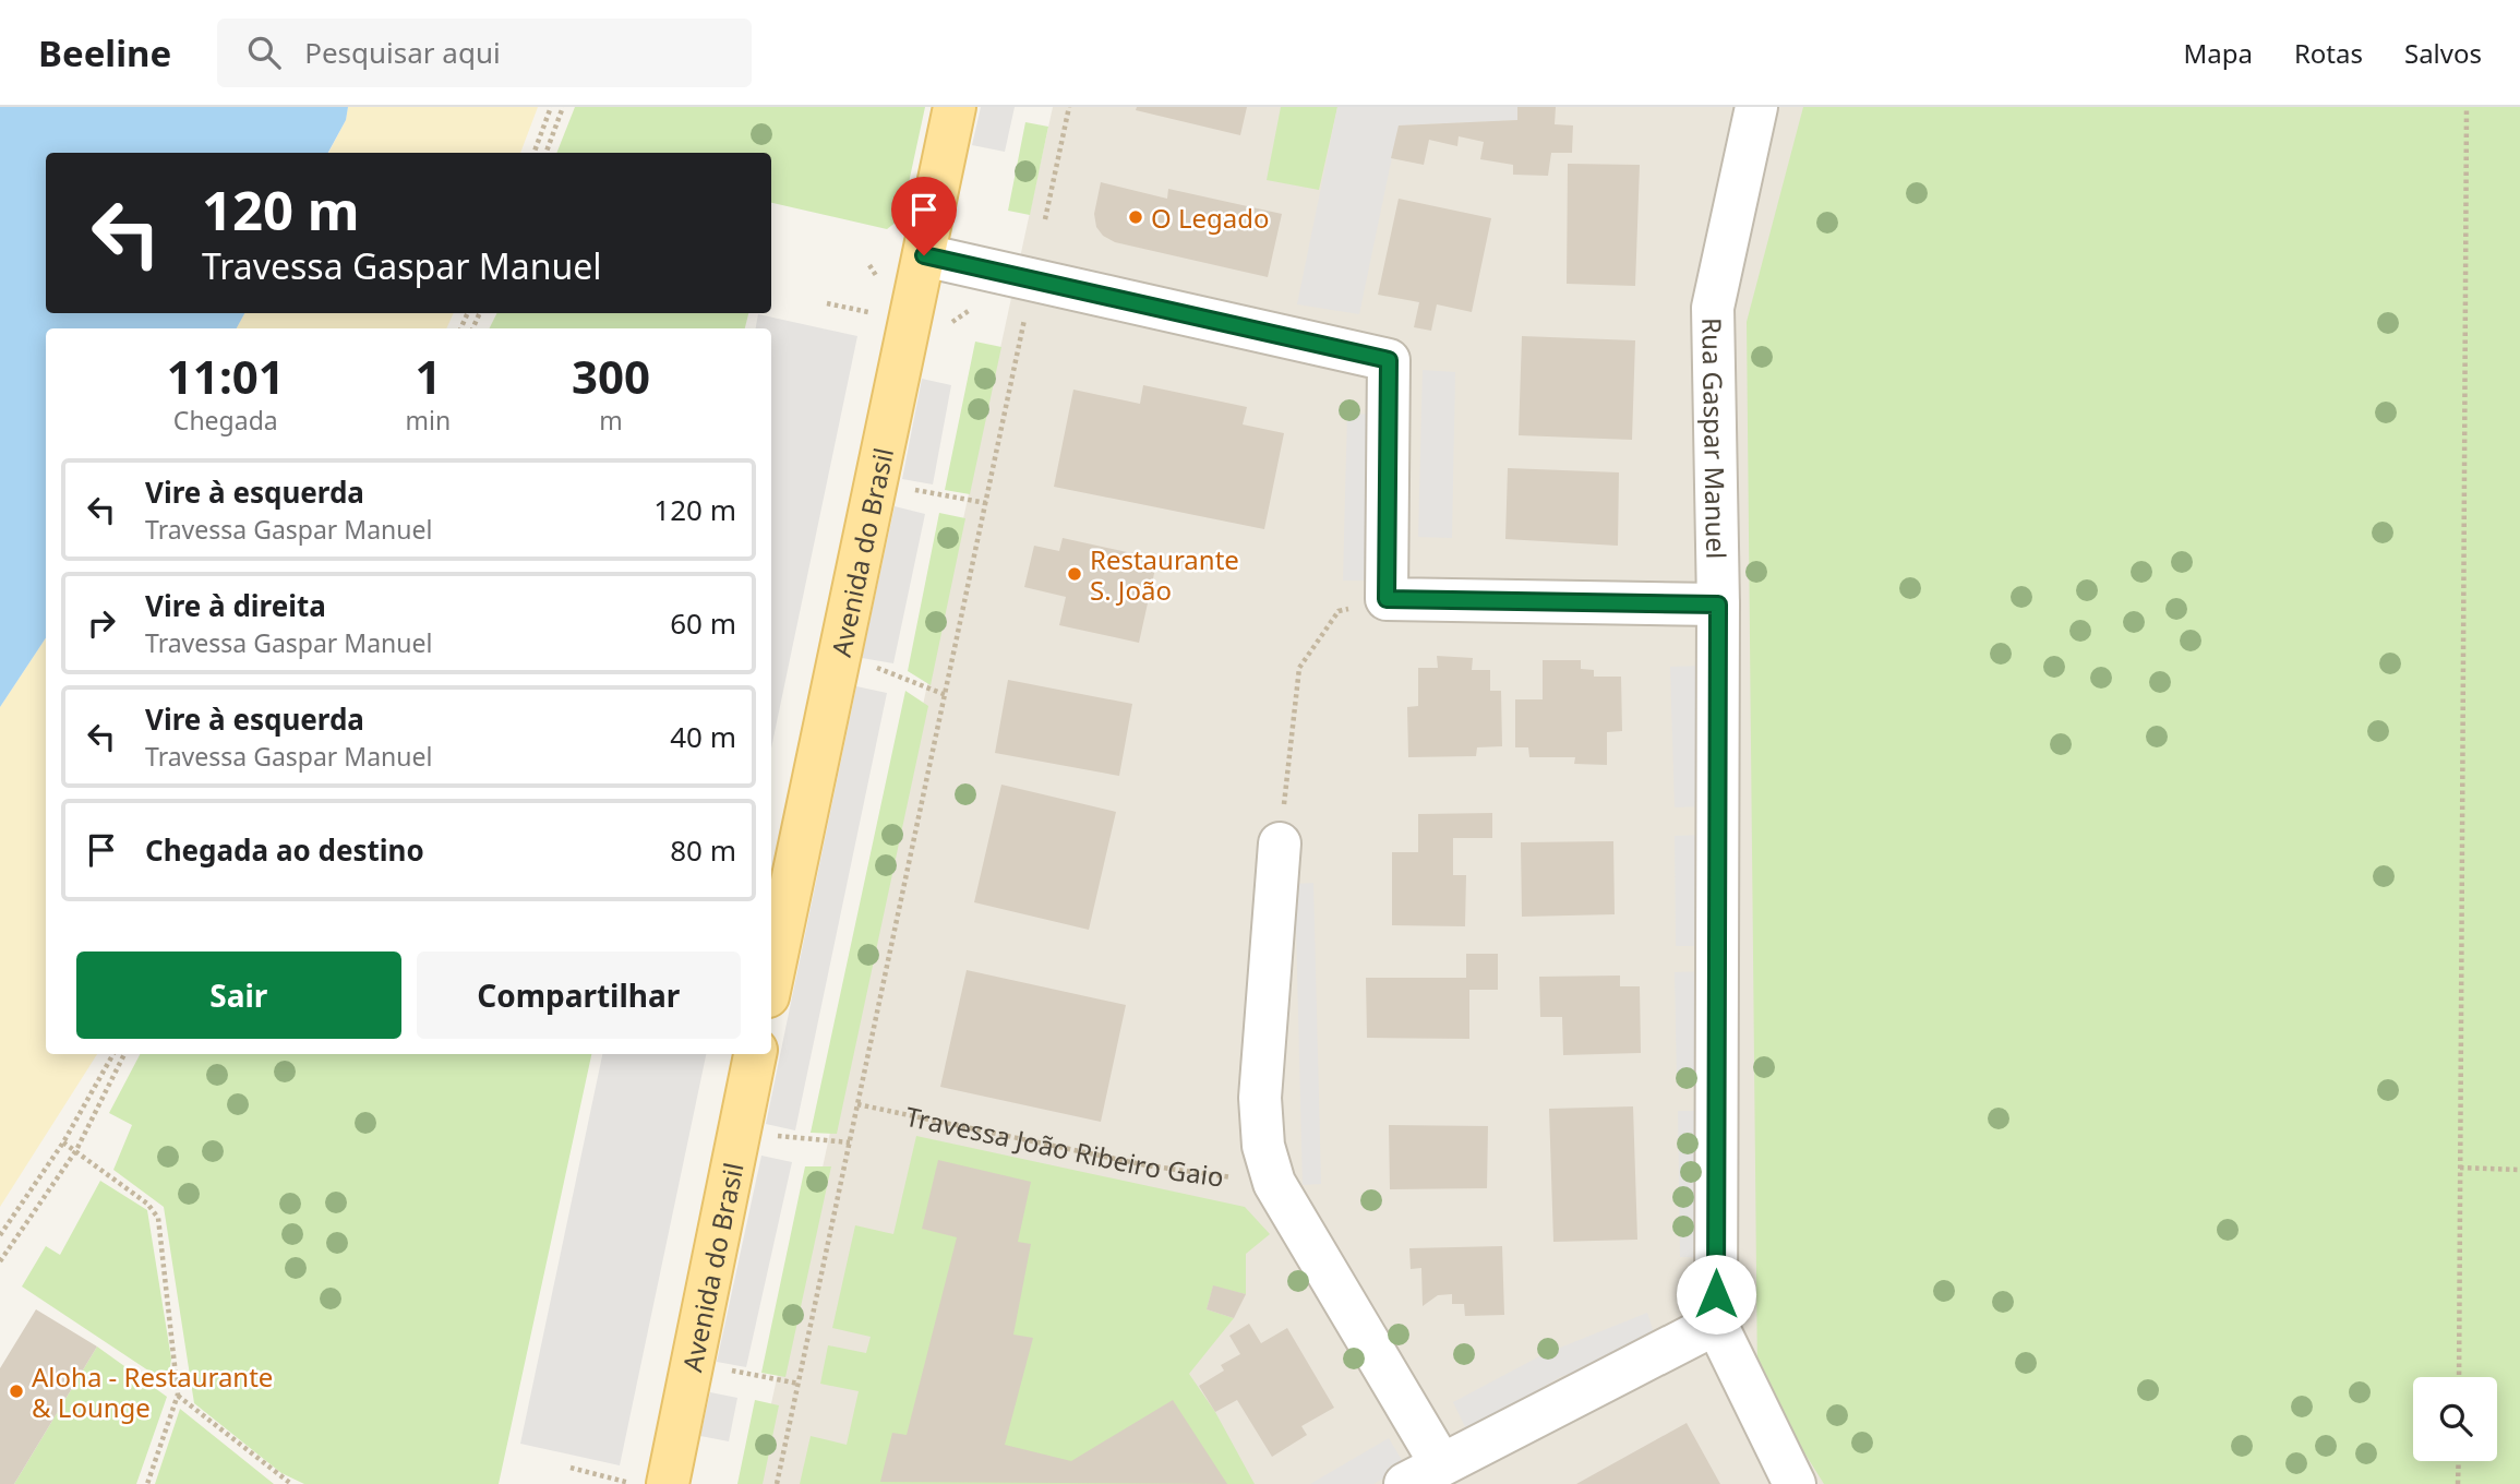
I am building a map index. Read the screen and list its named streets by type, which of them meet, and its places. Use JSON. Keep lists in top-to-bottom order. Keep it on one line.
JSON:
{"streets":{"main road":["Avenida do Brasil"],"street":["Rua Gaspar Manuel","Travessa João Ribeiro Gaio"]},"places":["O Legado","Restaurante S. João","Aloha - Restaurante & Lounge"],"page":{"header":"Beeline","search":"Pesquisar aqui","nav":["Mapa","Rotas","Salvos"],"turn":["120 m","Travessa Gaspar Manuel"],"eta":["11:01","Chegada","1","min","300","m"],"list":[{"name":"Vire à esquerda","note":"Travessa Gaspar Manuel","value":"120 m"},{"name":"Vire à direita","note":"Travessa Gaspar Manuel","value":"60 m"},{"name":"Vire à esquerda","note":"Travessa Gaspar Manuel","value":"40 m"},{"name":"Chegada ao destino","value":"80 m"}],"buttons":["Sair","Compartilhar"]}}
